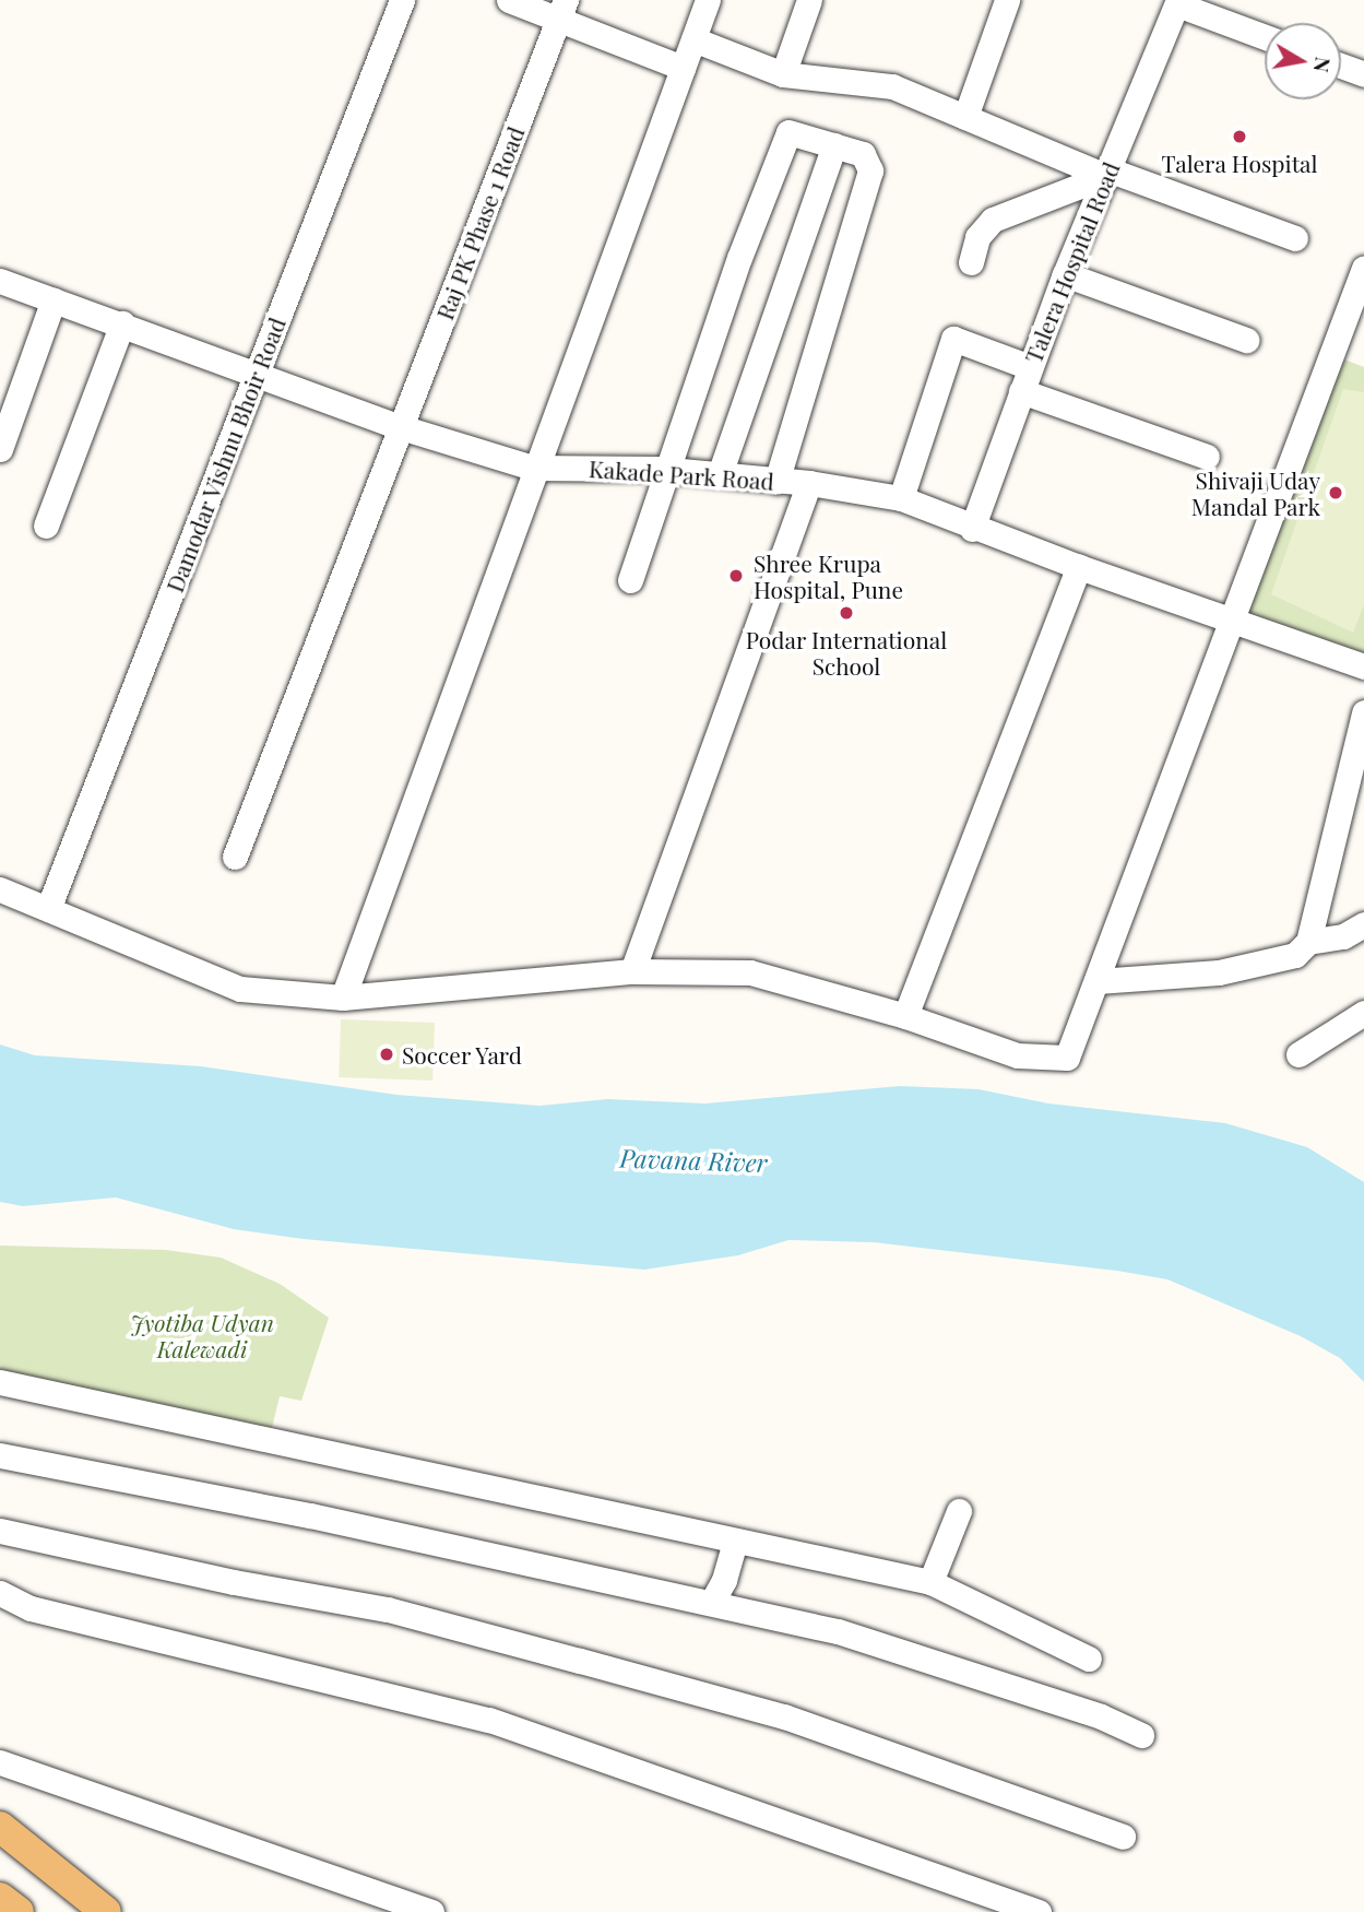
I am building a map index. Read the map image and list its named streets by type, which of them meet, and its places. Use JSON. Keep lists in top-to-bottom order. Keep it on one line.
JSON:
{"streets":{"street":["Raj PK Phase 1 Road","Talera Hospital Road","Damodar Vishnu Bhoir Road","Kakade Park Road"]},"crossings":[["Raj PK Phase 1 Road","Kakade Park Road"],["Talera Hospital Road","Kakade Park Road"],["Damodar Vishnu Bhoir Road","Kakade Park Road"]],"water":["Pavana River"],"parks":["Jyotiba Udyan Kalewadi"],"places":["Talera Hospital","Shivaji Uday Mandal Park","Shree Krupa Hospital, Pune","Podar International School","Soccer Yard"],"north":"right"}
